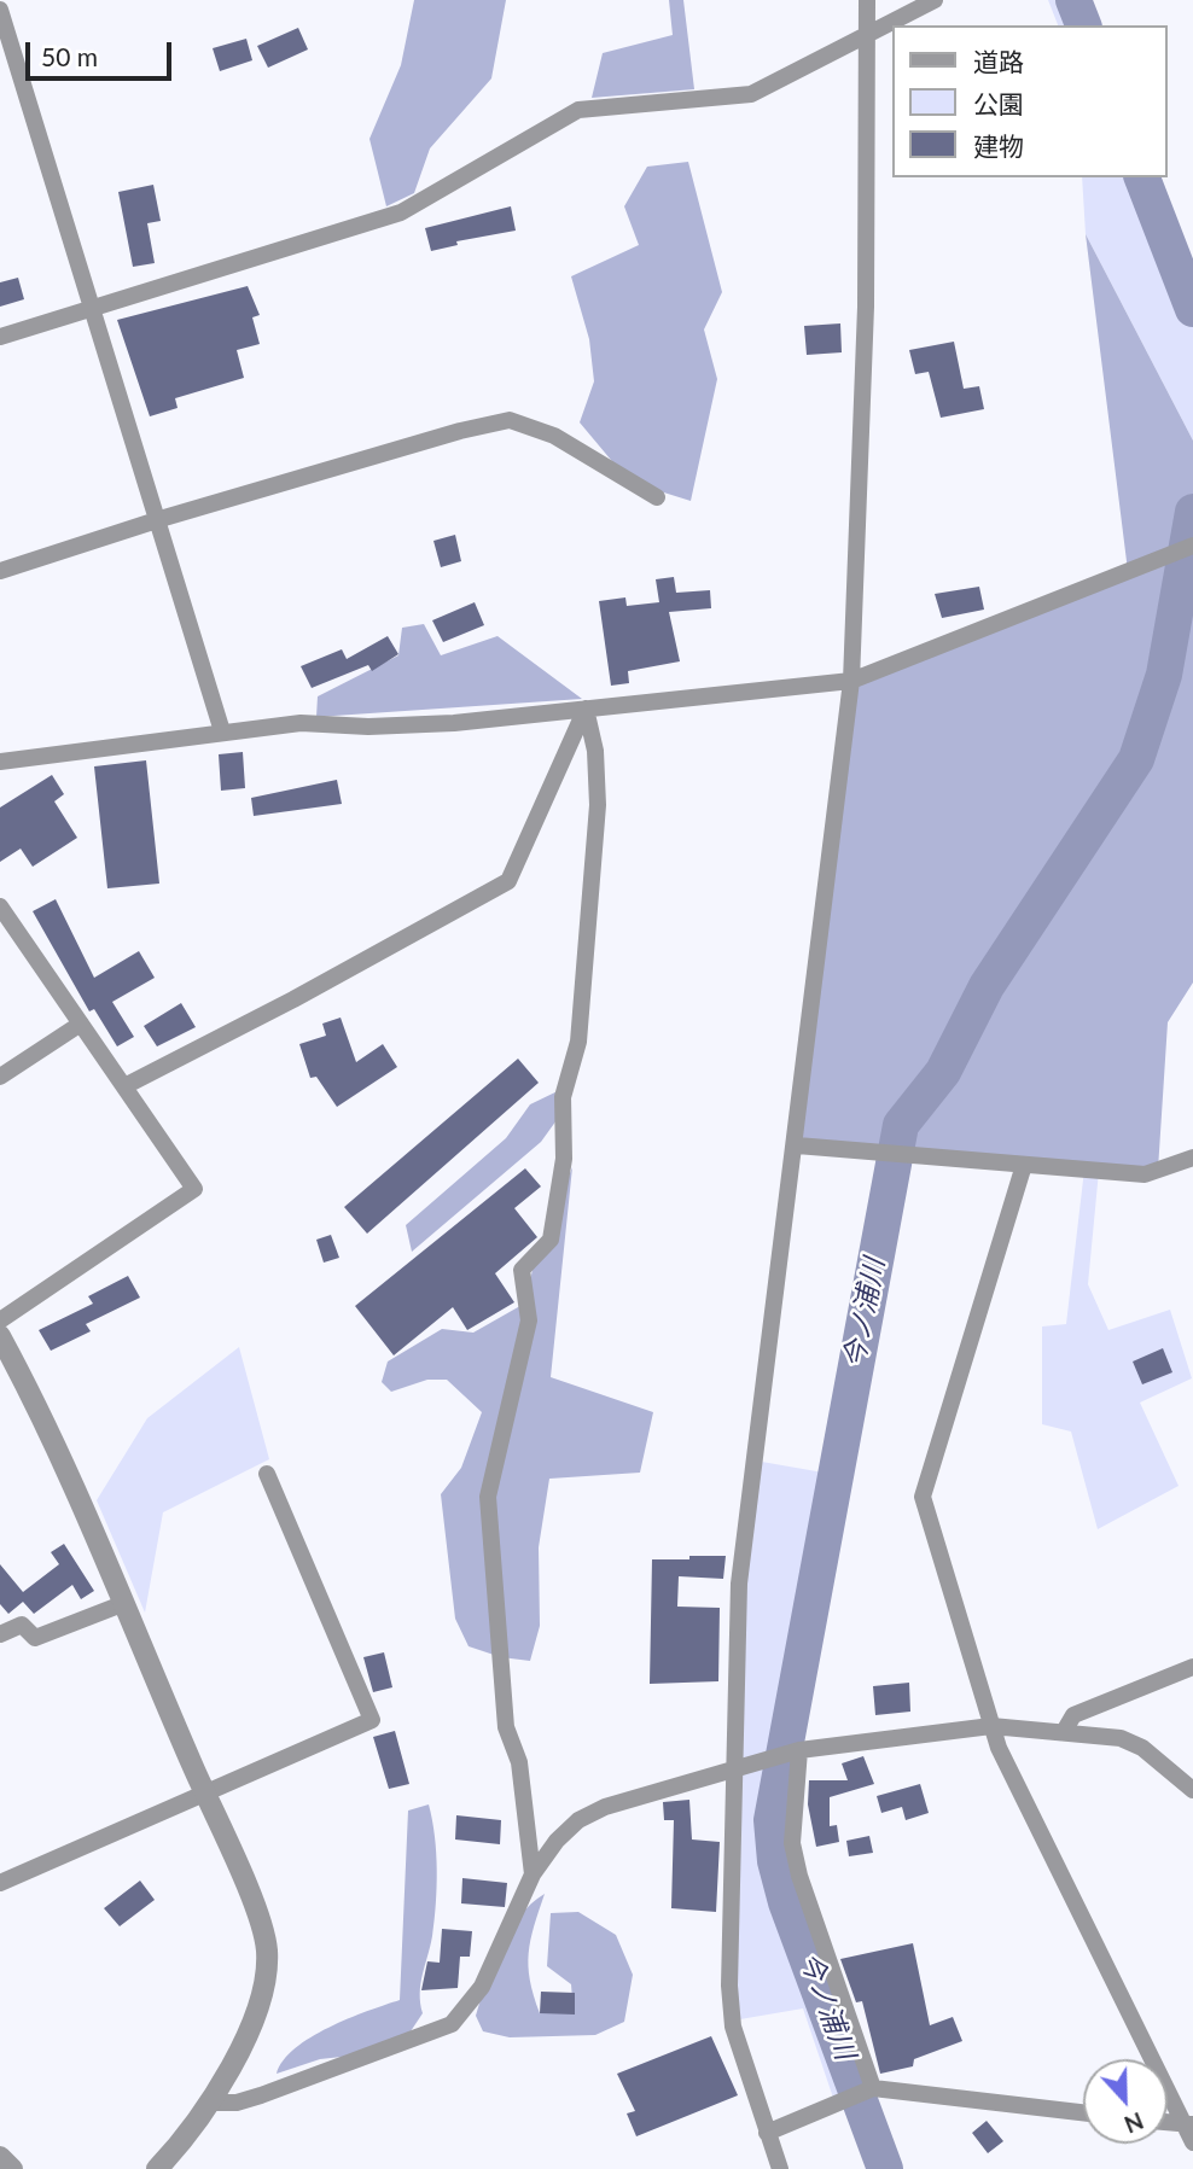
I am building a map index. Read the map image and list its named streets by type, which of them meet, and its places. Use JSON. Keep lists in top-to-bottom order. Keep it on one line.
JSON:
{"water":["今ノ浦川"],"legend":["道路","公園","建物"],"scale_bar":"50 m","north":"bottom"}
